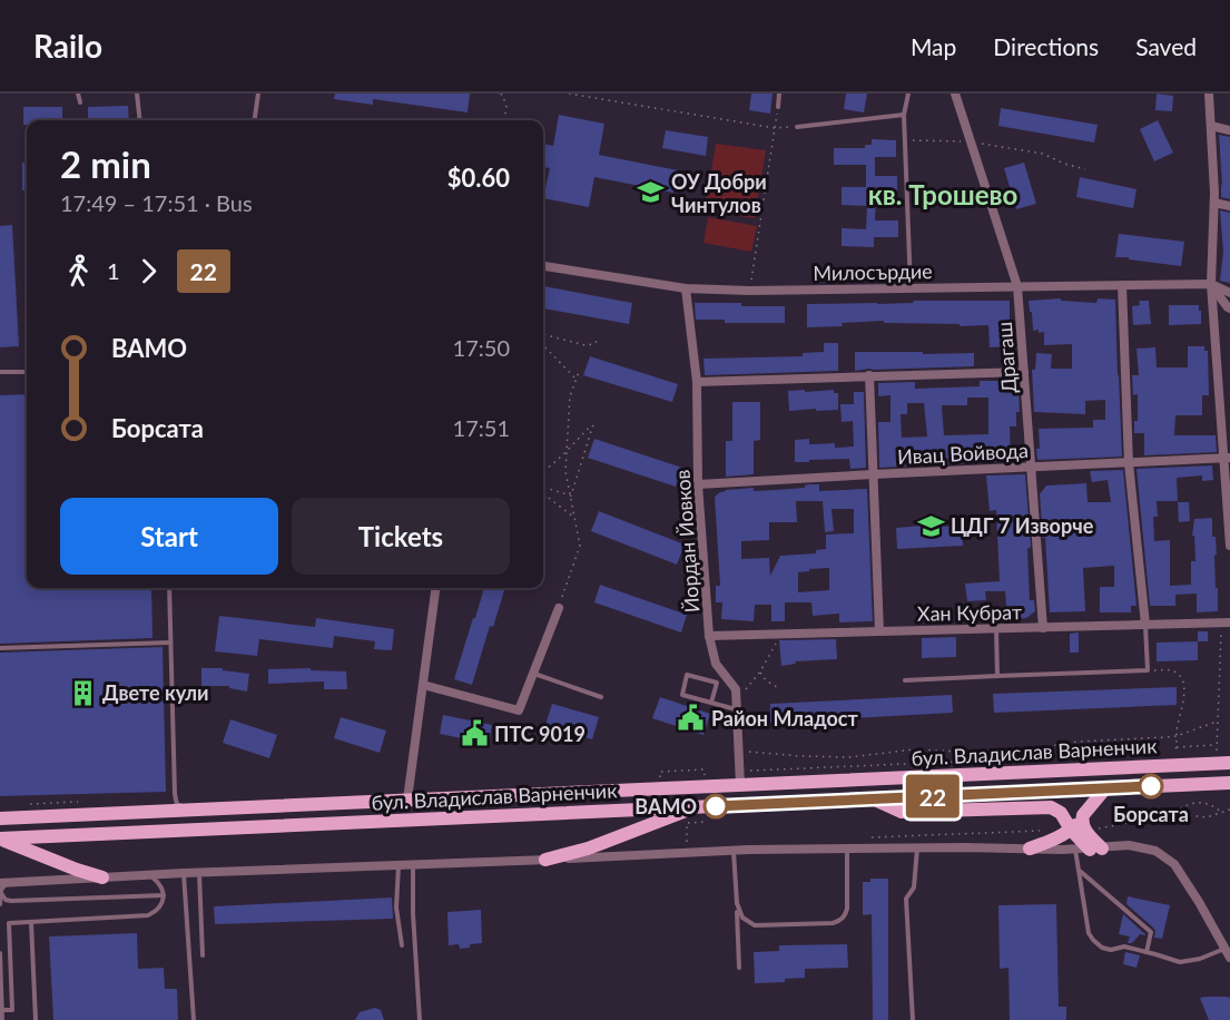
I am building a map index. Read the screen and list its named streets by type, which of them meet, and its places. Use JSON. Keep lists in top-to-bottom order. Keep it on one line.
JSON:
{"streets":{"main road":["бул. Владислав Варненчик"],"street":["Милосърдие","Драгаш","Ивац Войвода","Йордан Йовков","Хан Кубрат"]},"crossings":[["Милосърдие","Драгаш"],["Милосърдие","Йордан Йовков"],["Драгаш","Ивац Войвода"],["Драгаш","Хан Кубрат"],["Ивац Войвода","Йордан Йовков"],["Йордан Йовков","Хан Кубрат"],["Йордан Йовков","бул. Владислав Варненчик"]],"districts":["кв. Трошево"],"places":{"school or university":["ОУ Добри Чинтулов","ЦДГ 7 Изворче"],"building":["Двете кули"],"public building":["Район Младост","ПТС 9019"],"other":["Борсата","ВАМО"]},"lines":["bus line 22"],"page":{"header":"Railo","nav":["Map","Directions","Saved"],"on_map":"22","heading":["2 min","17:49 – 17:51 · Bus","$0.60"],"legs":["1","22"],"list":[{"name":"ВАМО","value":"17:50"},{"name":"Борсата","value":"17:51"}],"buttons":["Start","Tickets"]}}
